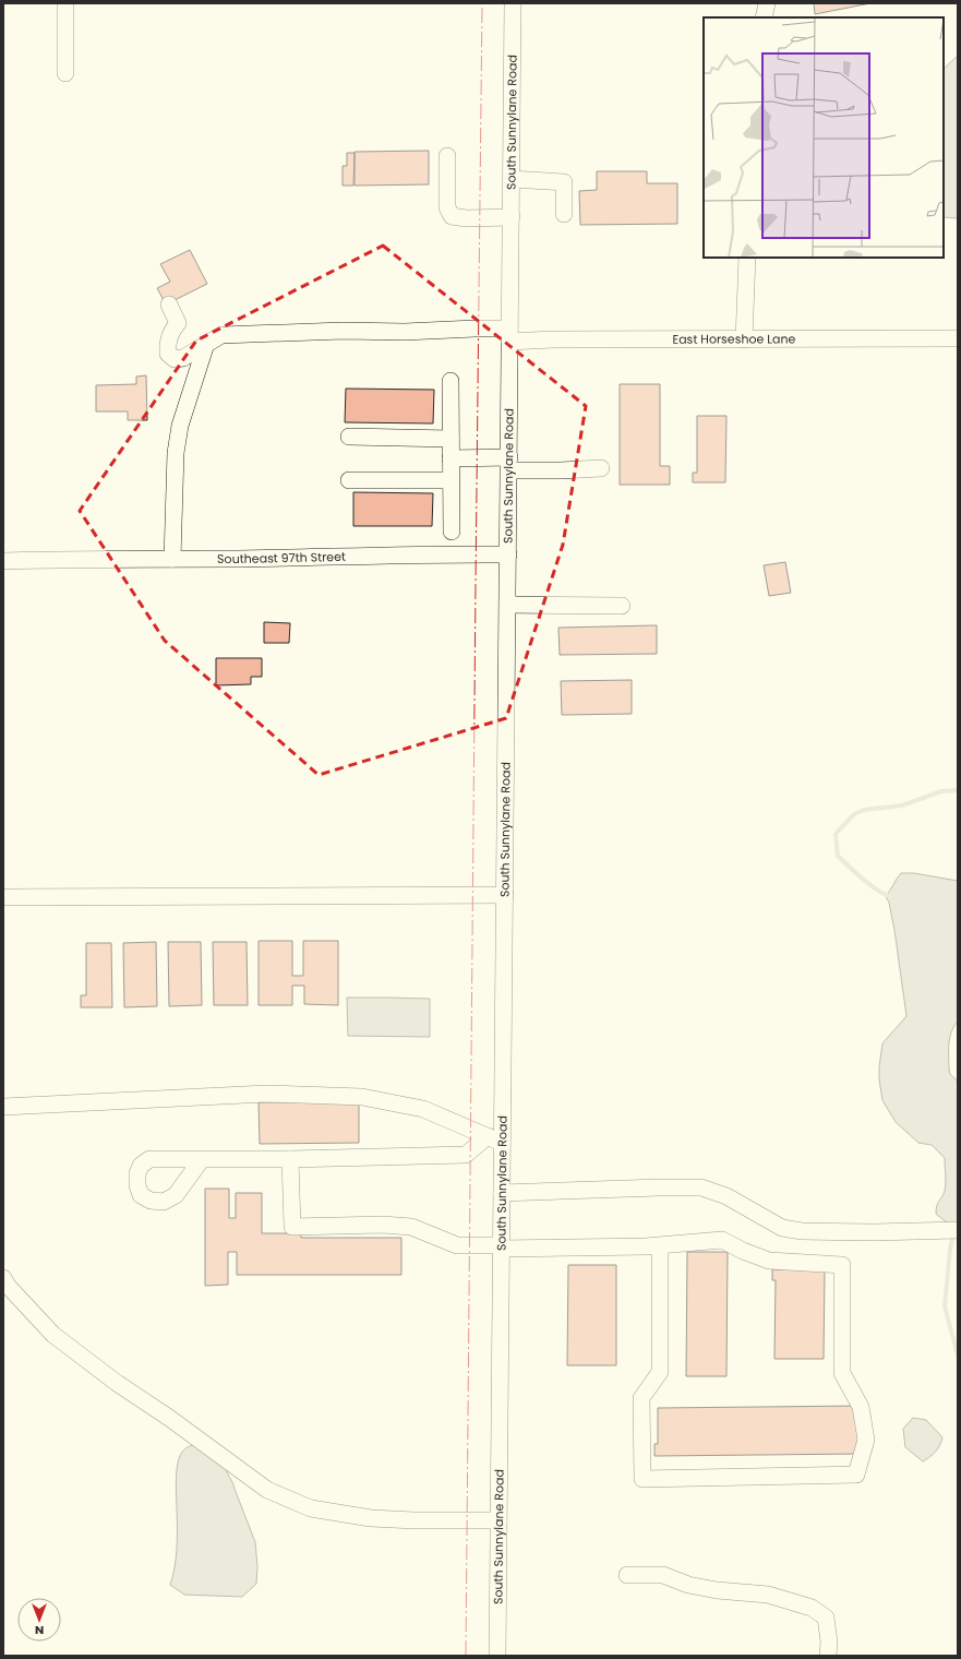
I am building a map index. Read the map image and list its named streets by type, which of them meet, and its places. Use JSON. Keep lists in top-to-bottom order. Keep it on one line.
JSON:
{"streets":{"street":["South Sunnylane Road","East Horseshoe Lane","Southeast 97th Street"]},"crossings":[["South Sunnylane Road","East Horseshoe Lane"],["South Sunnylane Road","Southeast 97th Street"]],"north":"bottom"}
